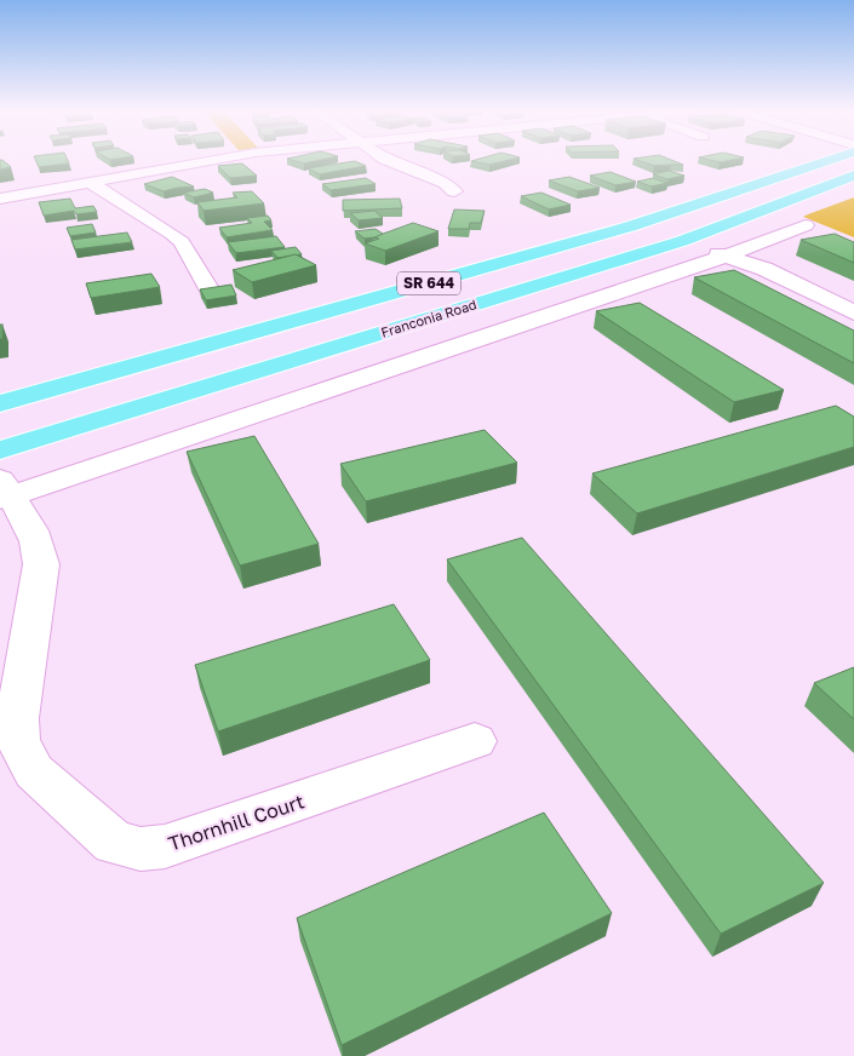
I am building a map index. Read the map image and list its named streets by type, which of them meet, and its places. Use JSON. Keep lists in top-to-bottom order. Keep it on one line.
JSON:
{"streets":{"main road":["SR 644","Franconia Road"],"street":["Thornhill Court"]}}
